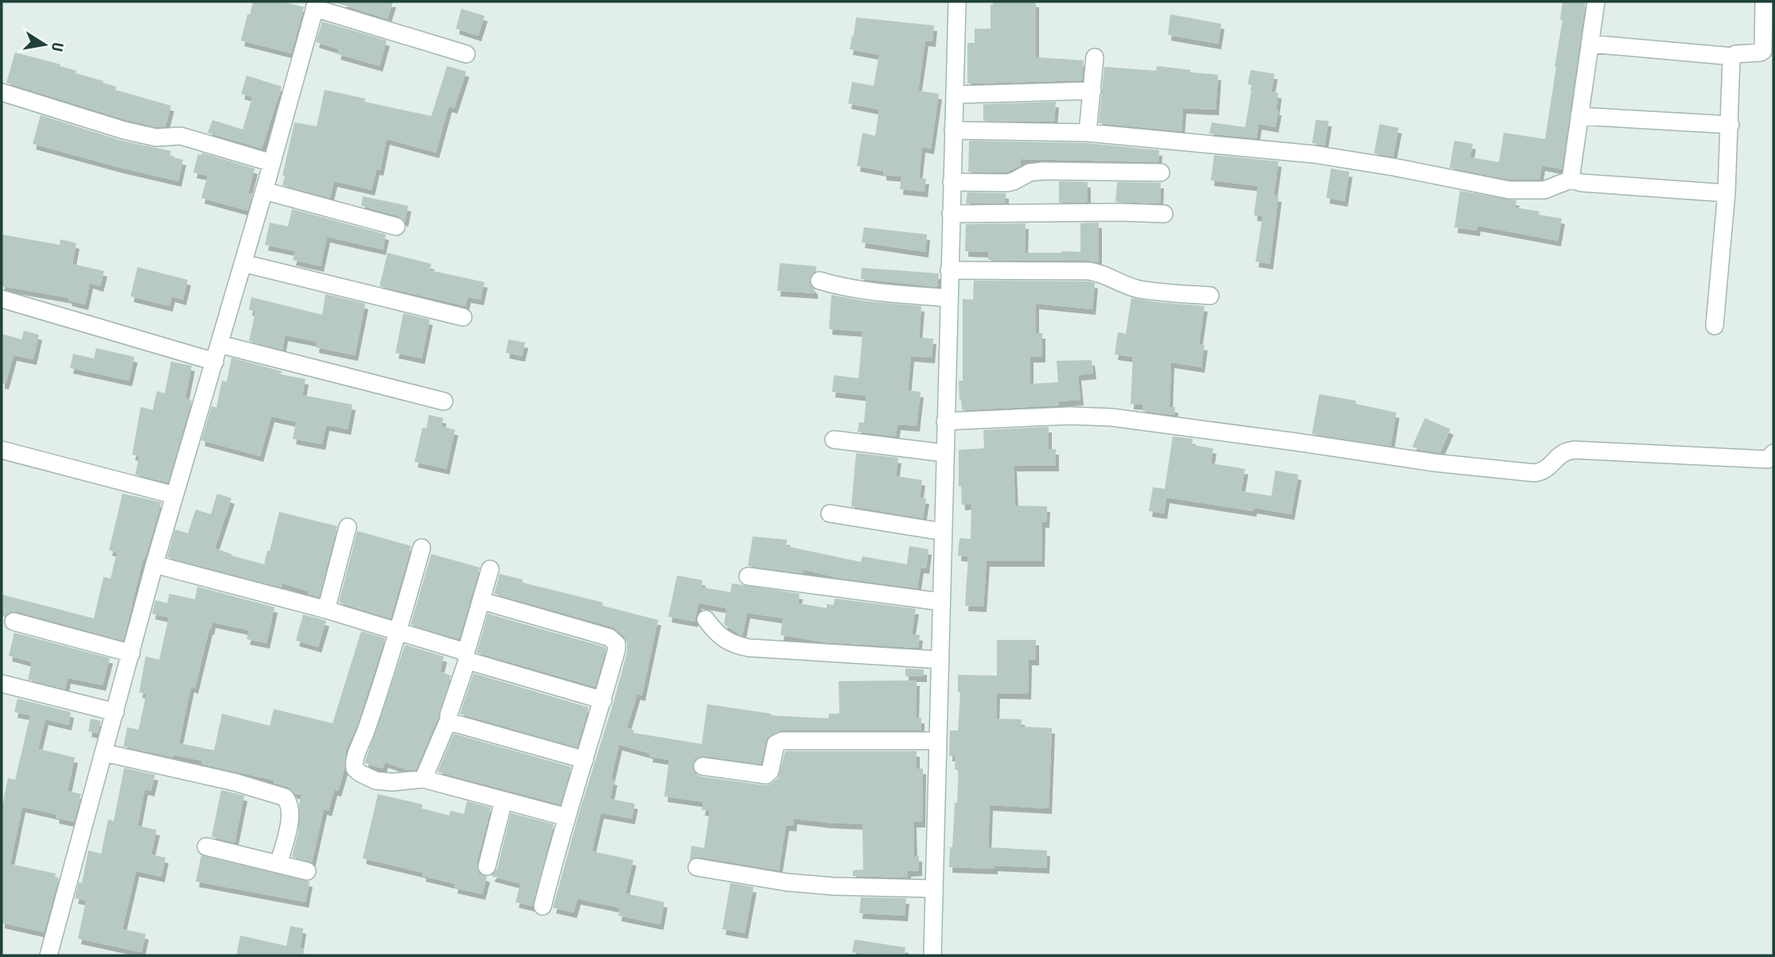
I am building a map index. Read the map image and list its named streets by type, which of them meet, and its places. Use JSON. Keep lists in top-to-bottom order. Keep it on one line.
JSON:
{"north":"right"}
